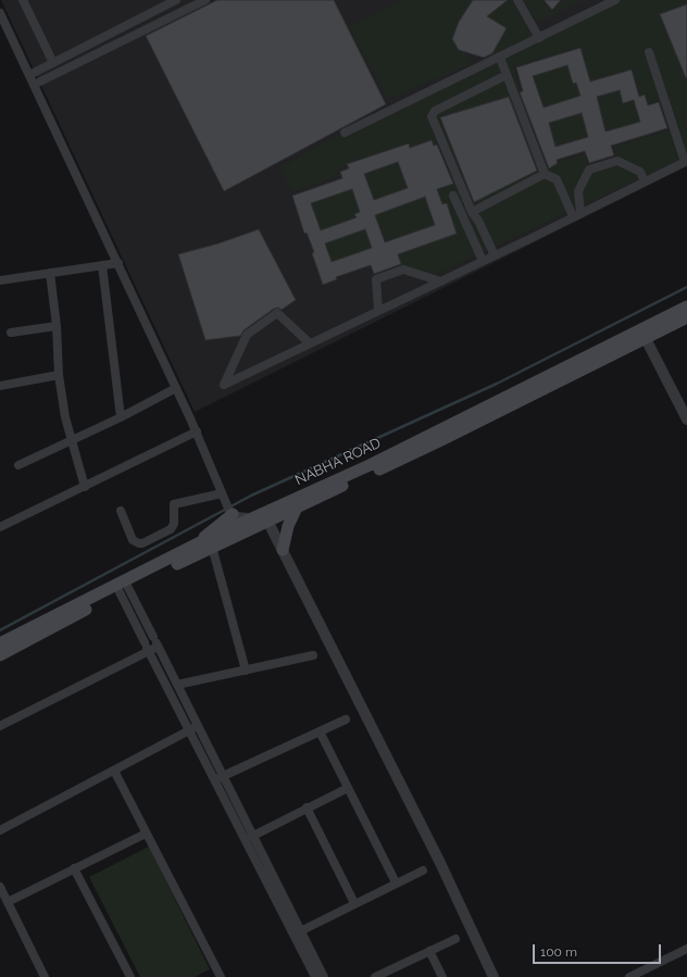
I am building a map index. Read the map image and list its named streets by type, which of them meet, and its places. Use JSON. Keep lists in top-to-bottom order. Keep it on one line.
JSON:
{"streets":{"main road":["NABHA ROAD"]},"scale_bar":"100 m"}
